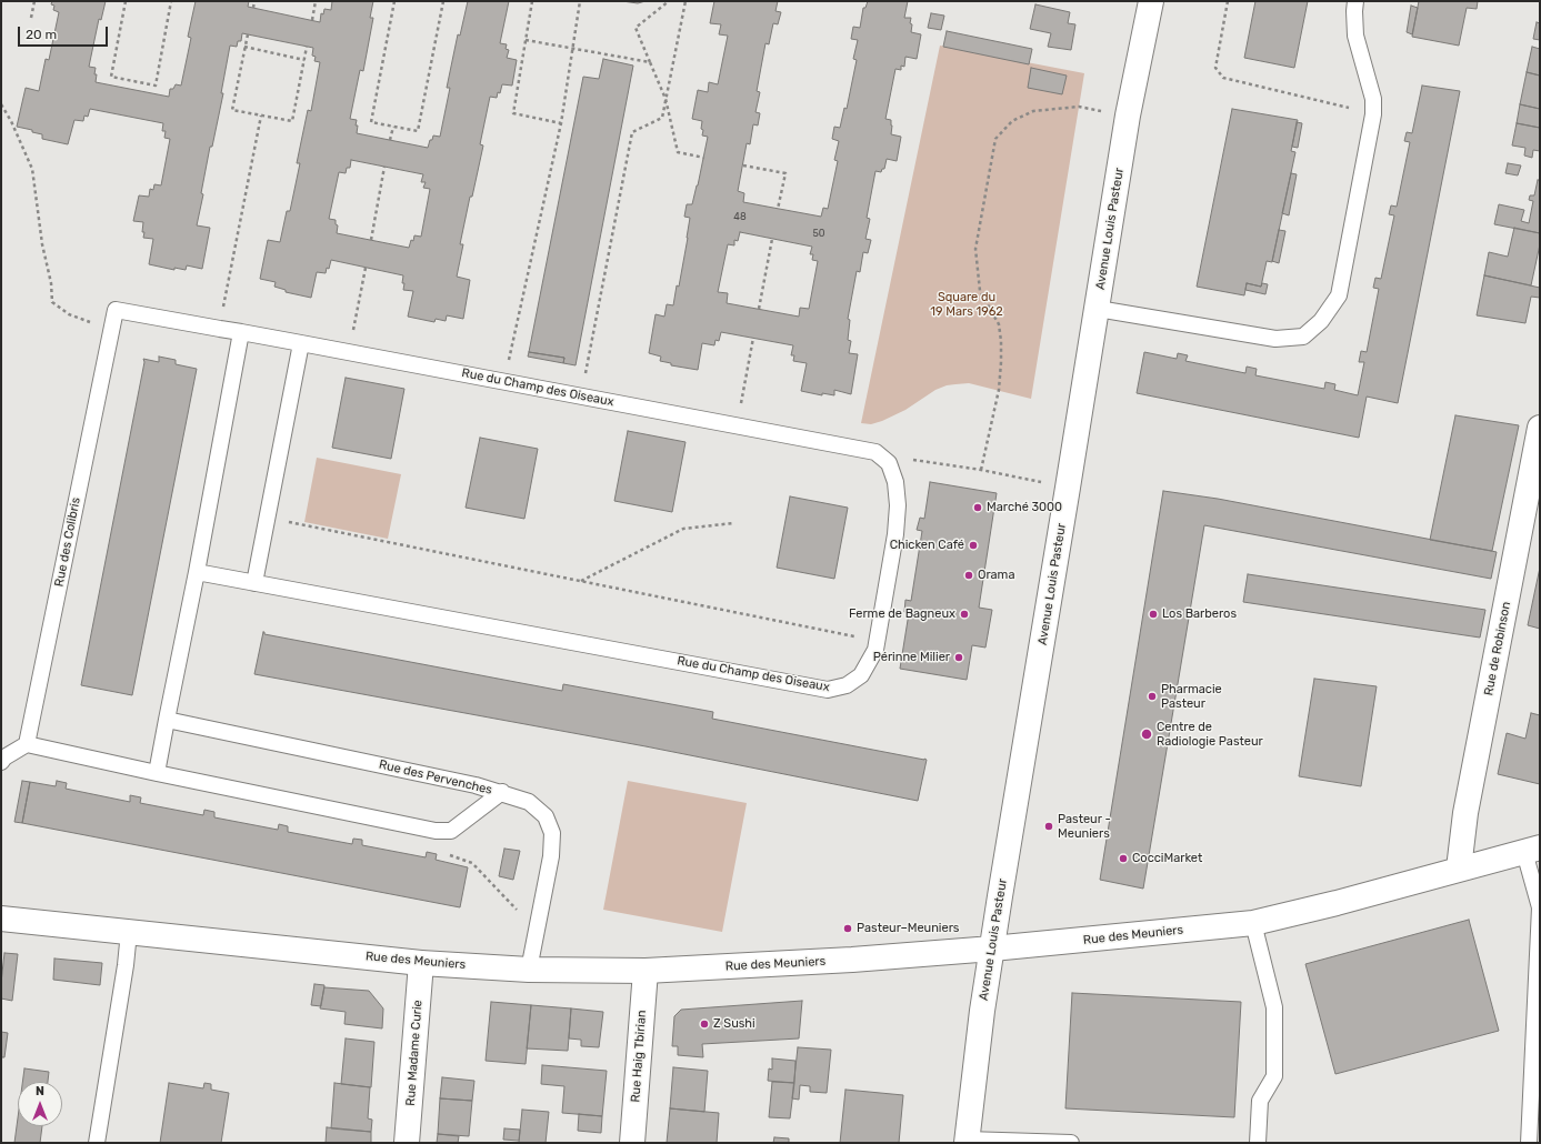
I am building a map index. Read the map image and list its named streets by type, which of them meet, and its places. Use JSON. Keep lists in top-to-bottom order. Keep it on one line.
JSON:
{"streets":{"street":["Avenue Louis Pasteur","Rue de Robinson","Rue des Meuniers","Rue Madame Curie","Rue Haig Tbirian"],"lane":["Rue du Champ des Oiseaux","Rue des Colibris","Rue des Pervenches"]},"crossings":[["Avenue Louis Pasteur","Rue des Meuniers"],["Rue du Champ des Oiseaux","Rue des Colibris"],["Rue de Robinson","Rue des Meuniers"],["Rue des Pervenches","Rue des Meuniers"],["Rue des Meuniers","Rue Madame Curie"],["Rue des Meuniers","Rue Haig Tbirian"]],"parks":["Square du 19 Mars 1962"],"places":["Marché 3000","Chicken Café","Orama","Ferme de Bagneux","Los Barberos","Périnne Milier","Pharmacie Pasteur","Centre de Radiologie Pasteur","Pasteur - Meuniers","CocciMarket","Pasteur–Meuniers","Z Sushi"],"house_numbers":["48","50"],"scale_bar":"20 m","north":"top"}
